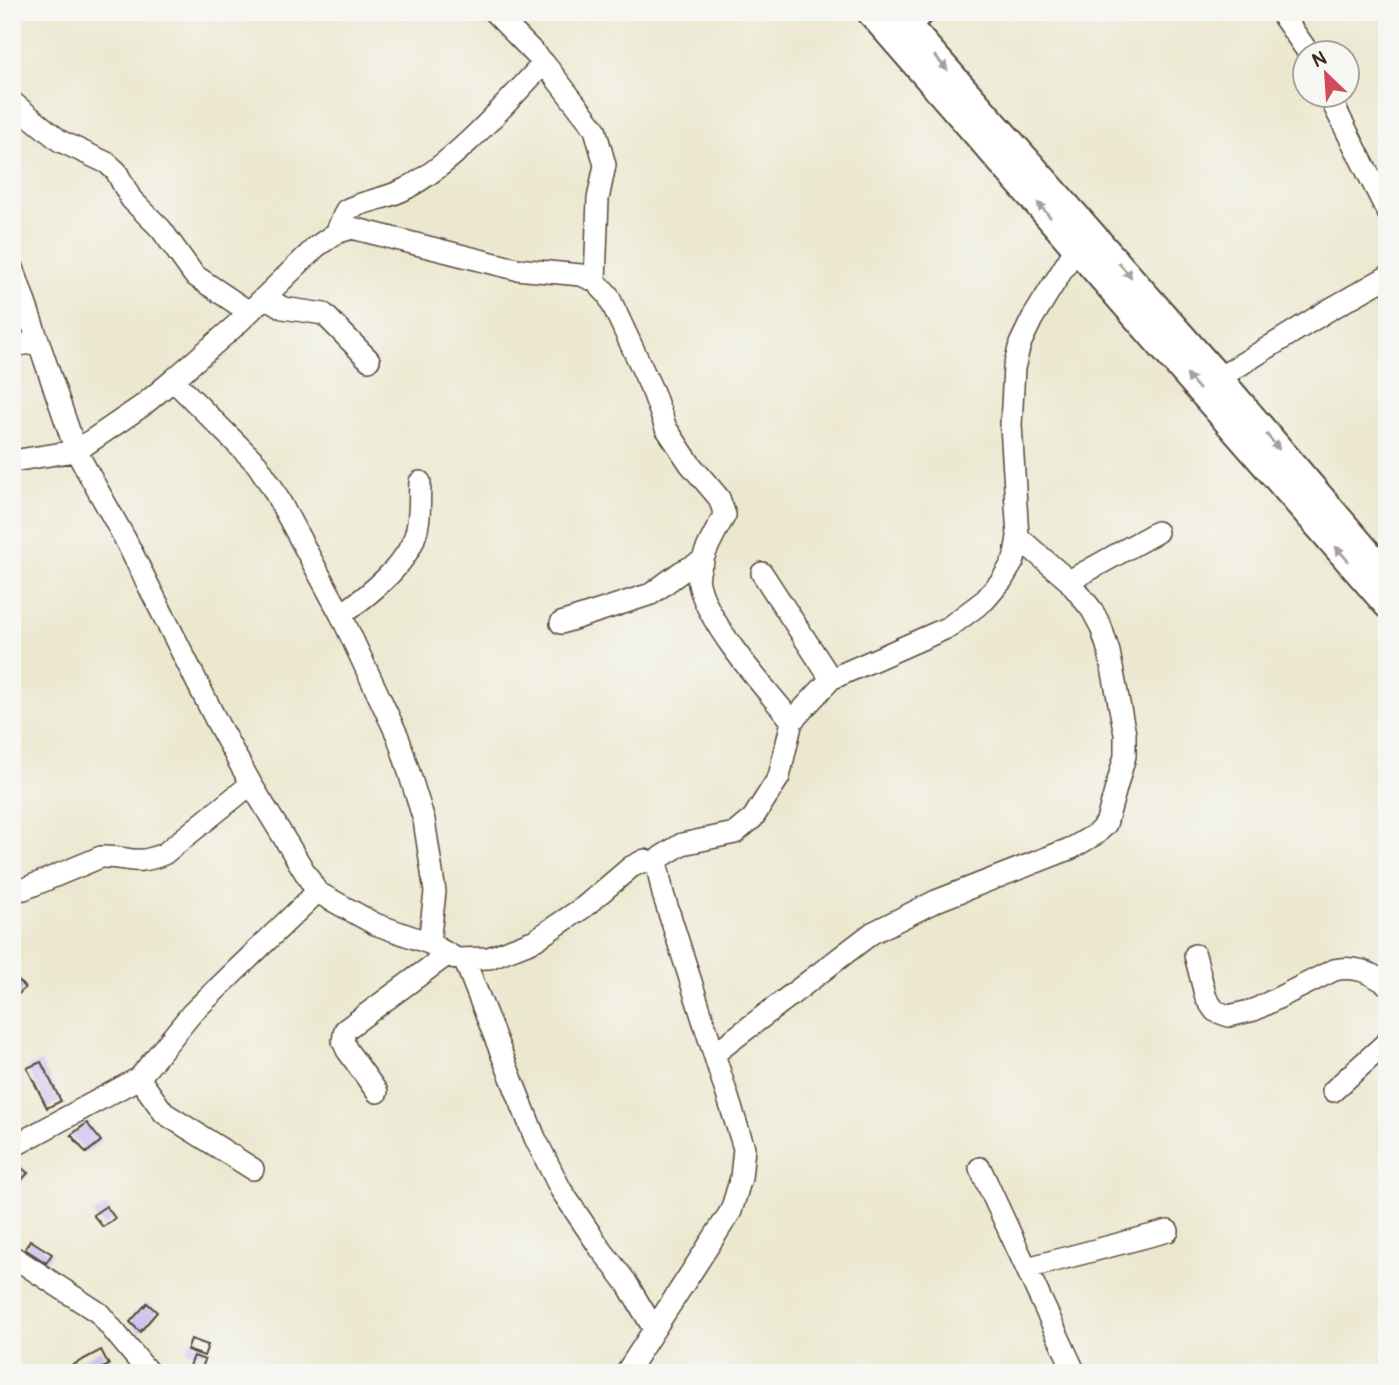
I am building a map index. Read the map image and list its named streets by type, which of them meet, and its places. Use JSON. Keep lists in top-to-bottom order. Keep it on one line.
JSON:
{"north":"top left"}
